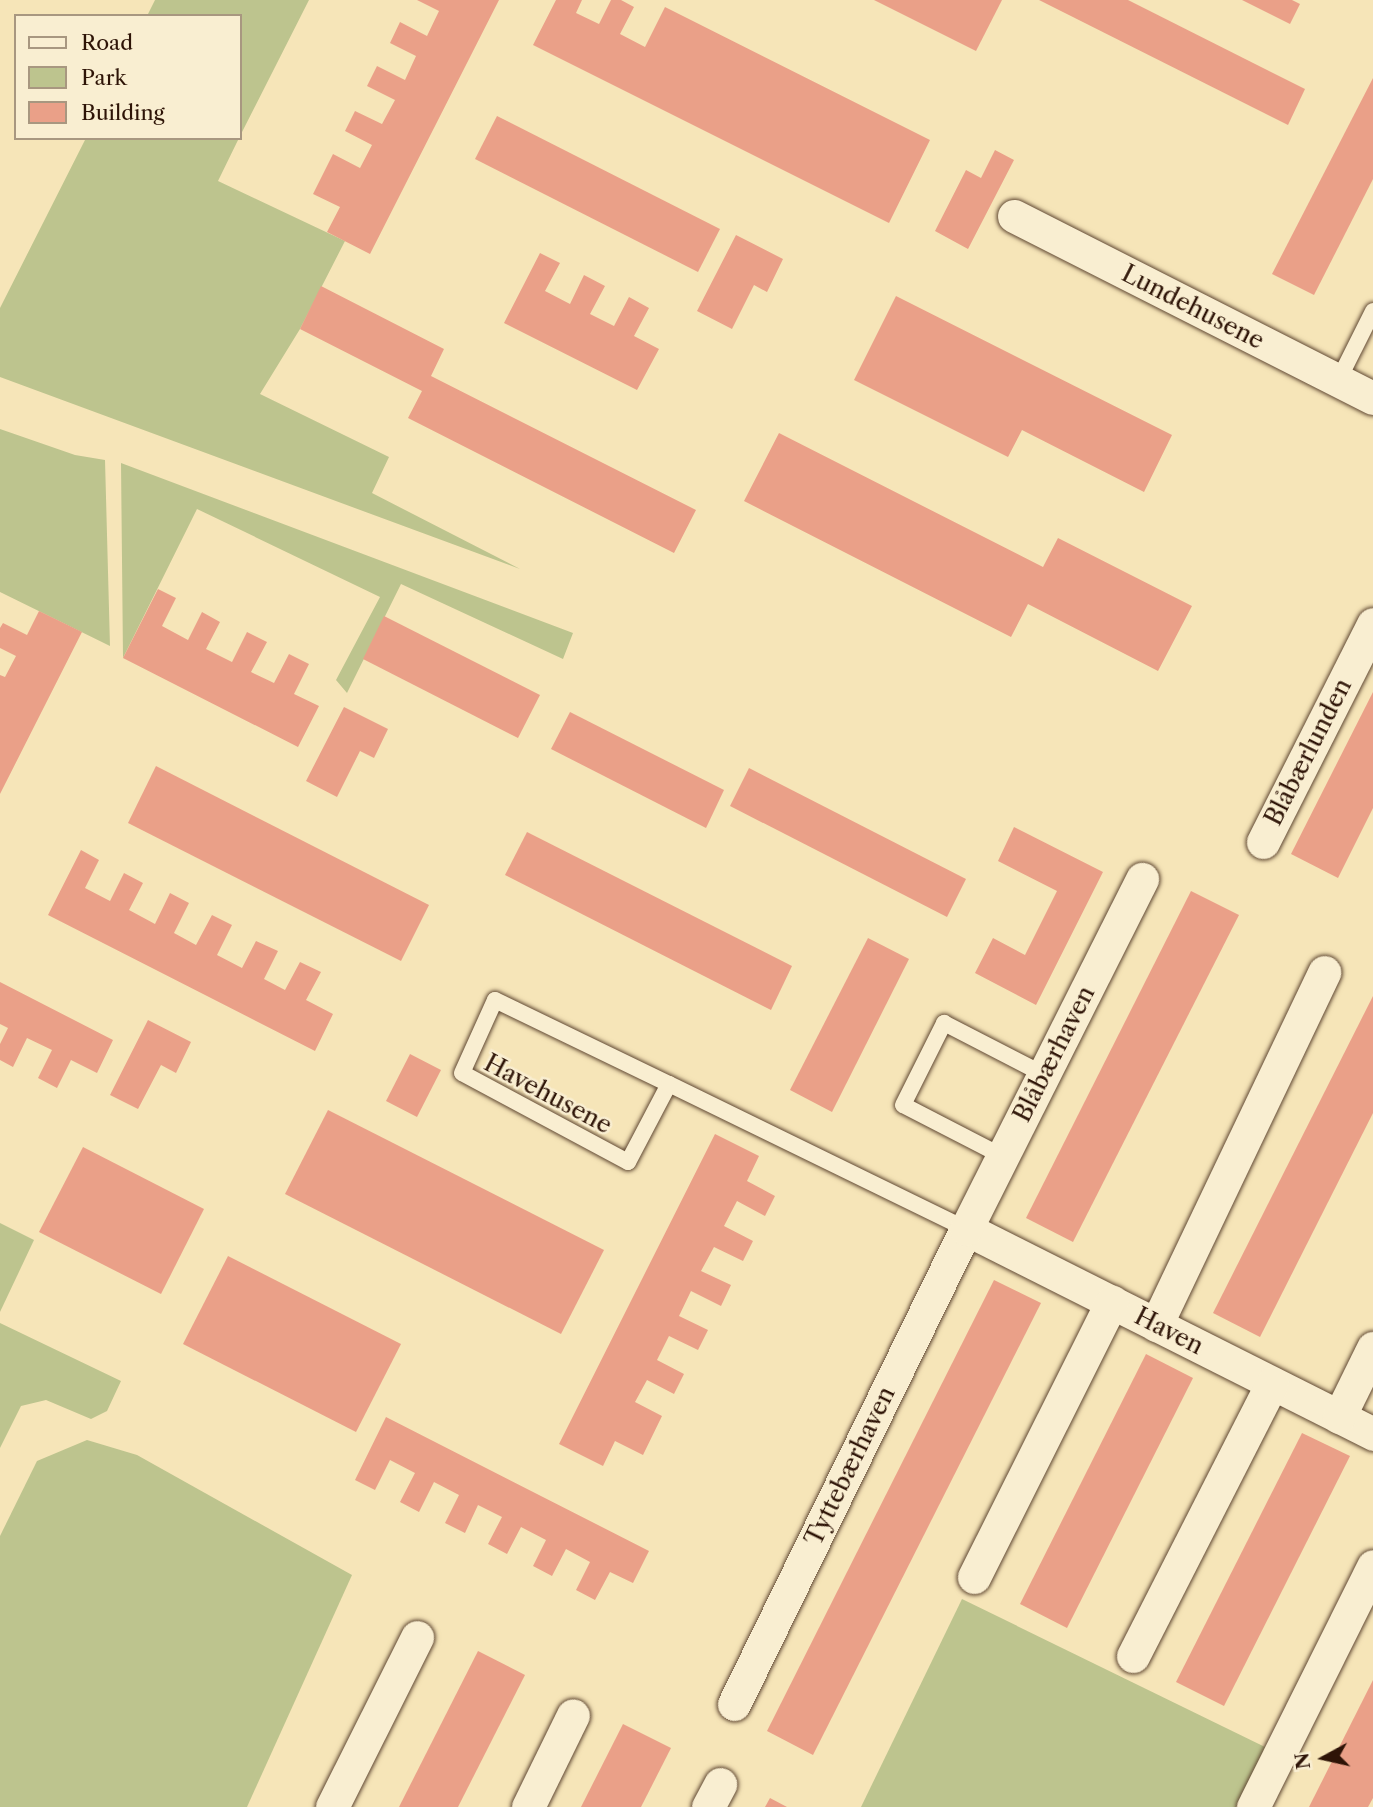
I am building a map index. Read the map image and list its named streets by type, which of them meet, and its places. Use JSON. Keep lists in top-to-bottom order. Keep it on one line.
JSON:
{"streets":{"street":["Lundehusene","Blåbærlunden","Blåbærhaven","Haven","Tyttebærhaven"],"lane":["Havehusene"]},"crossings":[["Blåbærhaven","Havehusene"],["Blåbærhaven","Haven"],["Blåbærhaven","Tyttebærhaven"],["Havehusene","Haven"],["Havehusene","Tyttebærhaven"],["Haven","Tyttebærhaven"]],"legend":["Road","Park","Building"],"north":"left"}
